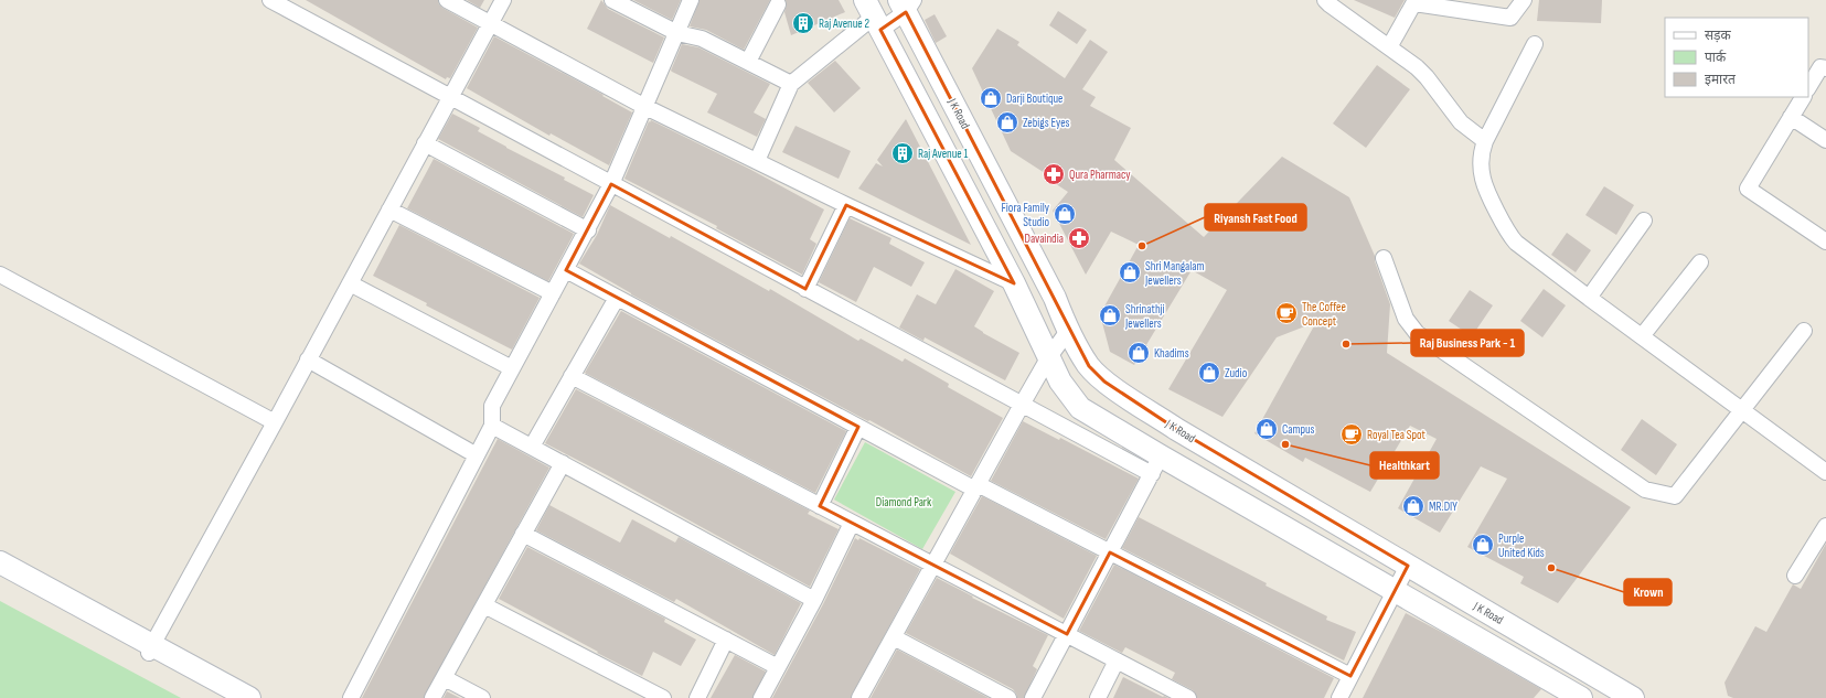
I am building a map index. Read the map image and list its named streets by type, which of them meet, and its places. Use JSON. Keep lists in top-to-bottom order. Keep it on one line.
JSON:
{"streets":{"main road":["J K Road"]},"parks":["Diamond Park"],"places":{"building":["Raj Avenue 2","Raj Avenue 1"],"shop":["Darji Boutique","Zebigs Eyes","Fiora Family Studio","Shri Mangalam Jewellers","Shrinathji Jewellers","Khadims","Zudio","Campus","MR.DIY","Purple United Kids"],"pharmacy":["Qura Pharmacy","Davaindia"],"other":["Riyansh Fast Food","Raj Business Park - 1","Healthkart","Krown"],"cafe":["The Coffee Concept","Royal Tea Spot"]},"legend":["सड़क","पार्क","इमारत"]}
